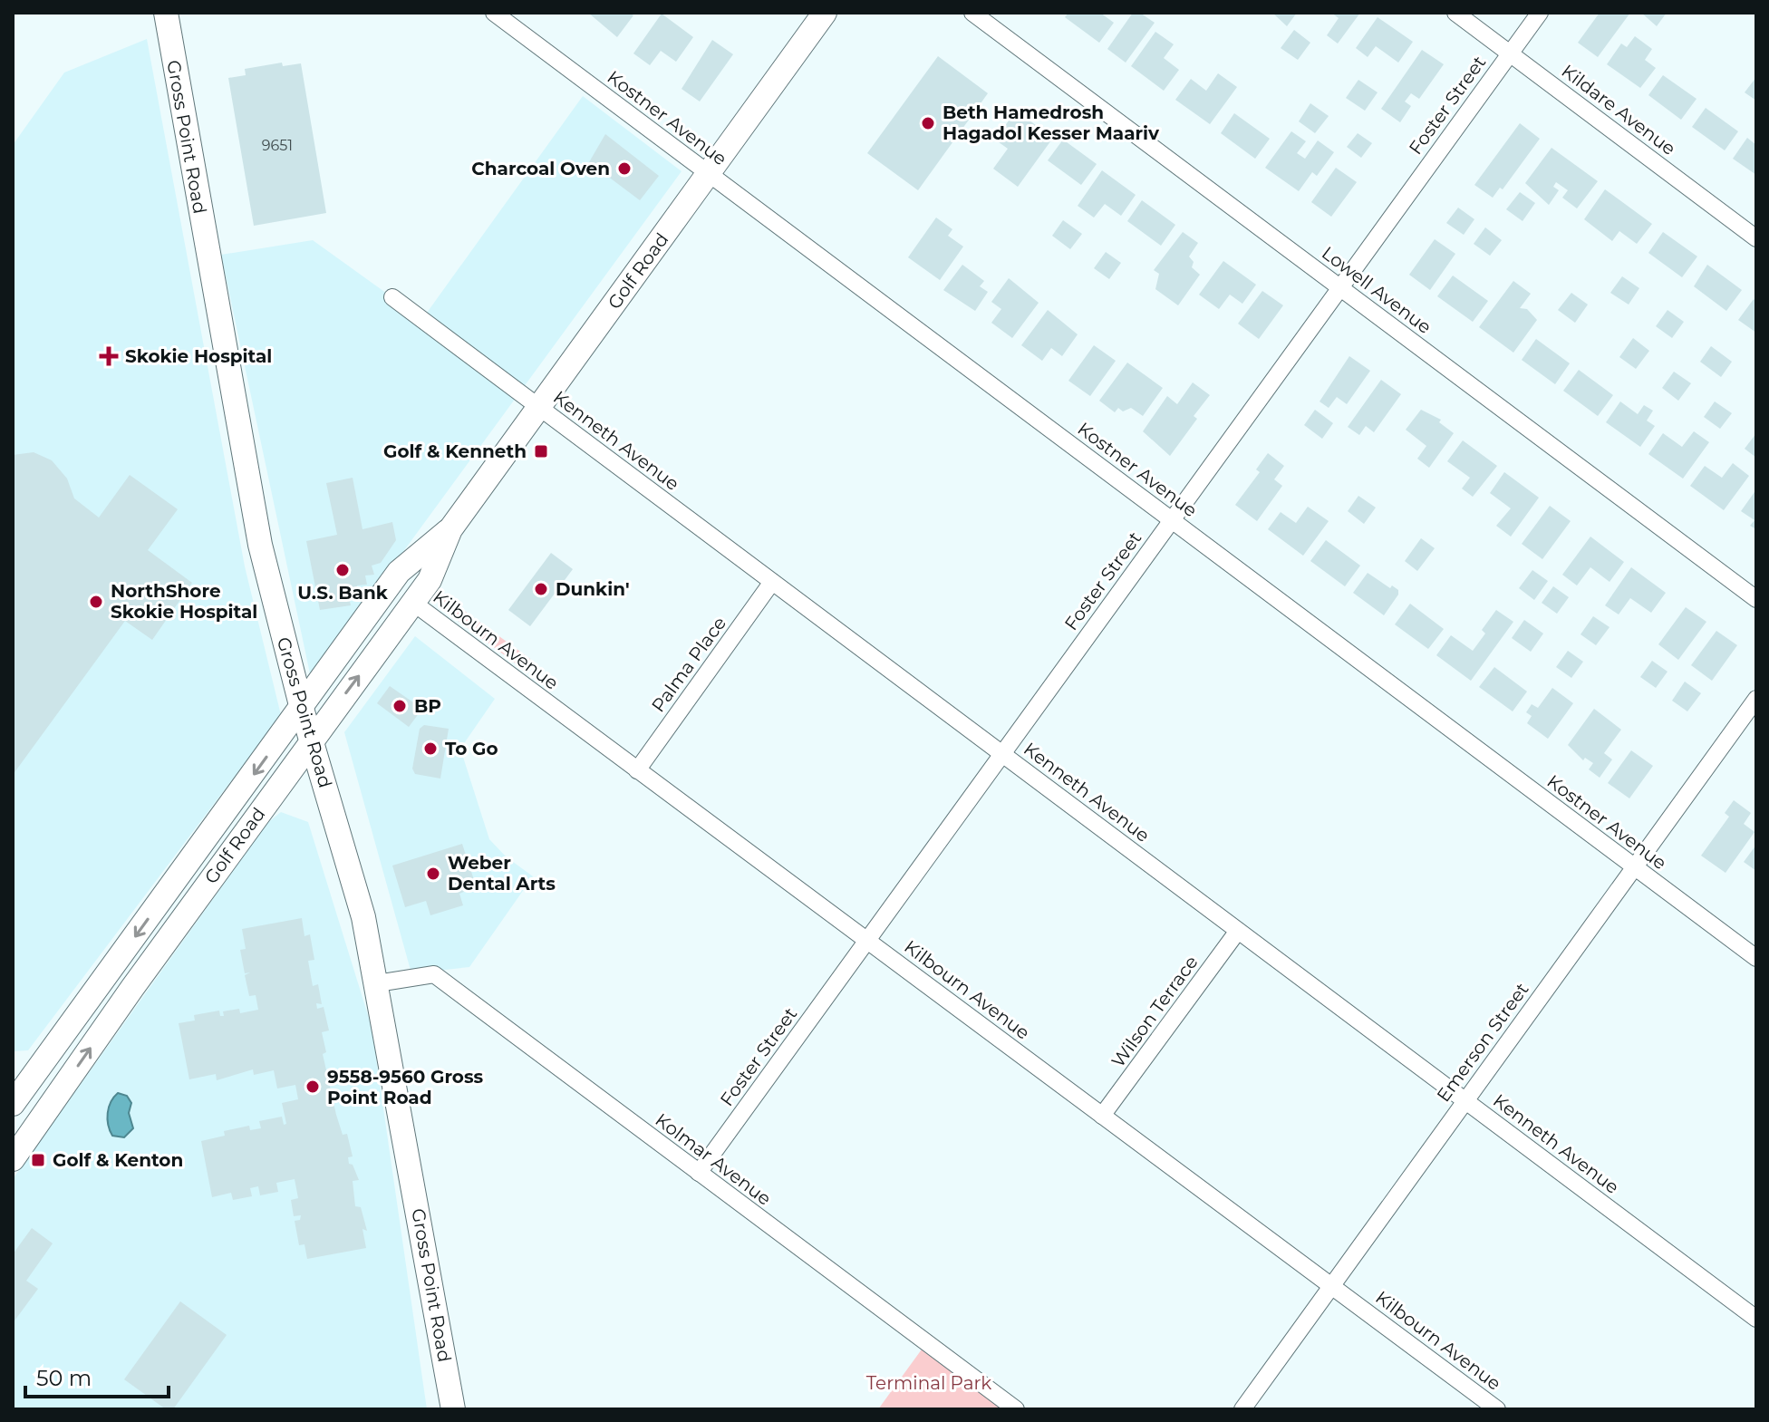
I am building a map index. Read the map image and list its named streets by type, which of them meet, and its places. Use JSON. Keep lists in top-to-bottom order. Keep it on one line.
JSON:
{"streets":{"main road":["Gross Point Road","Golf Road"],"street":["Foster Street","Kildare Avenue","Kostner Avenue","Lowell Avenue","Kenneth Avenue","Kilbourn Avenue","Palma Place","Wilson Terrace","Emerson Street","Kolmar Avenue"]},"crossings":[["Foster Street","Kildare Avenue"],["Foster Street","Kostner Avenue"],["Foster Street","Lowell Avenue"],["Foster Street","Kenneth Avenue"],["Foster Street","Kilbourn Avenue"],["Foster Street","Kolmar Avenue"],["Kostner Avenue","Golf Road"],["Kostner Avenue","Emerson Street"],["Gross Point Road","Golf Road"],["Gross Point Road","Kolmar Avenue"],["Golf Road","Kenneth Avenue"],["Golf Road","Kilbourn Avenue"],["Kenneth Avenue","Palma Place"],["Kenneth Avenue","Wilson Terrace"],["Kenneth Avenue","Emerson Street"],["Kilbourn Avenue","Palma Place"],["Kilbourn Avenue","Wilson Terrace"],["Kilbourn Avenue","Emerson Street"]],"parks":["Terminal Park"],"places":{"other":["Beth Hamedrosh Hagadol Kesser Maariv","Charcoal Oven","U.S. Bank","Dunkin'","NorthShore Skokie Hospital","BP","To Go","Weber Dental Arts","9558-9560 Gross Point Road"],"health":["Skokie Hospital"],"transit":["Golf & Kenneth","Golf & Kenton"]},"house_numbers":["9651"],"scale_bar":"50 m"}
